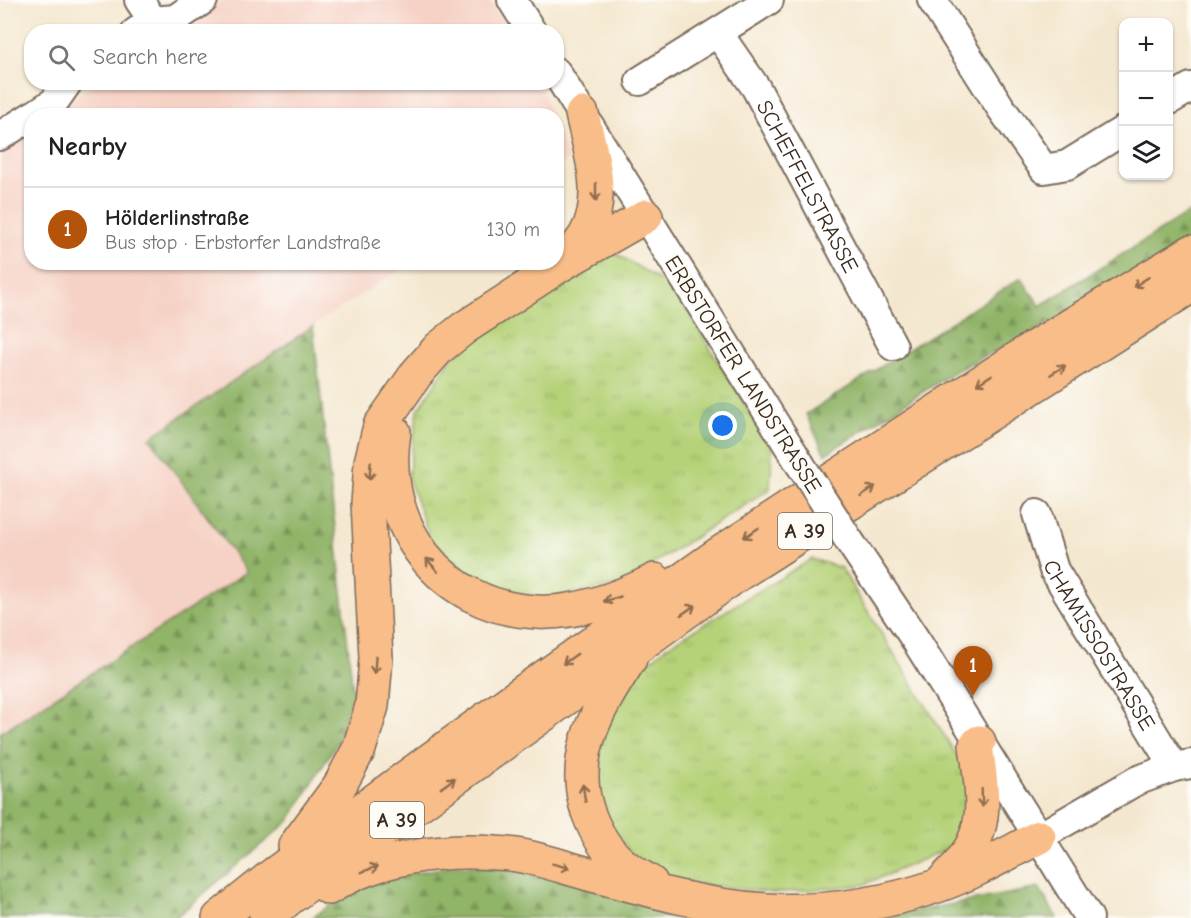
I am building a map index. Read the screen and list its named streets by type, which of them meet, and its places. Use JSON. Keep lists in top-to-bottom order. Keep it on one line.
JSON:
{"streets":{"highway":["A 39"],"street":["SCHEFFELSTRASSE","ERBSTORFER LANDSTRASSE","CHAMISSOSTRASSE"]},"page":{"map_buttons":["+","−"],"search":"Search here","heading":"Nearby","list":[{"mark":"1","name":"Hölderlinstraße","note":"Bus stop · Erbstorfer Landstraße","value":"130 m"}],"pins":"1"}}
